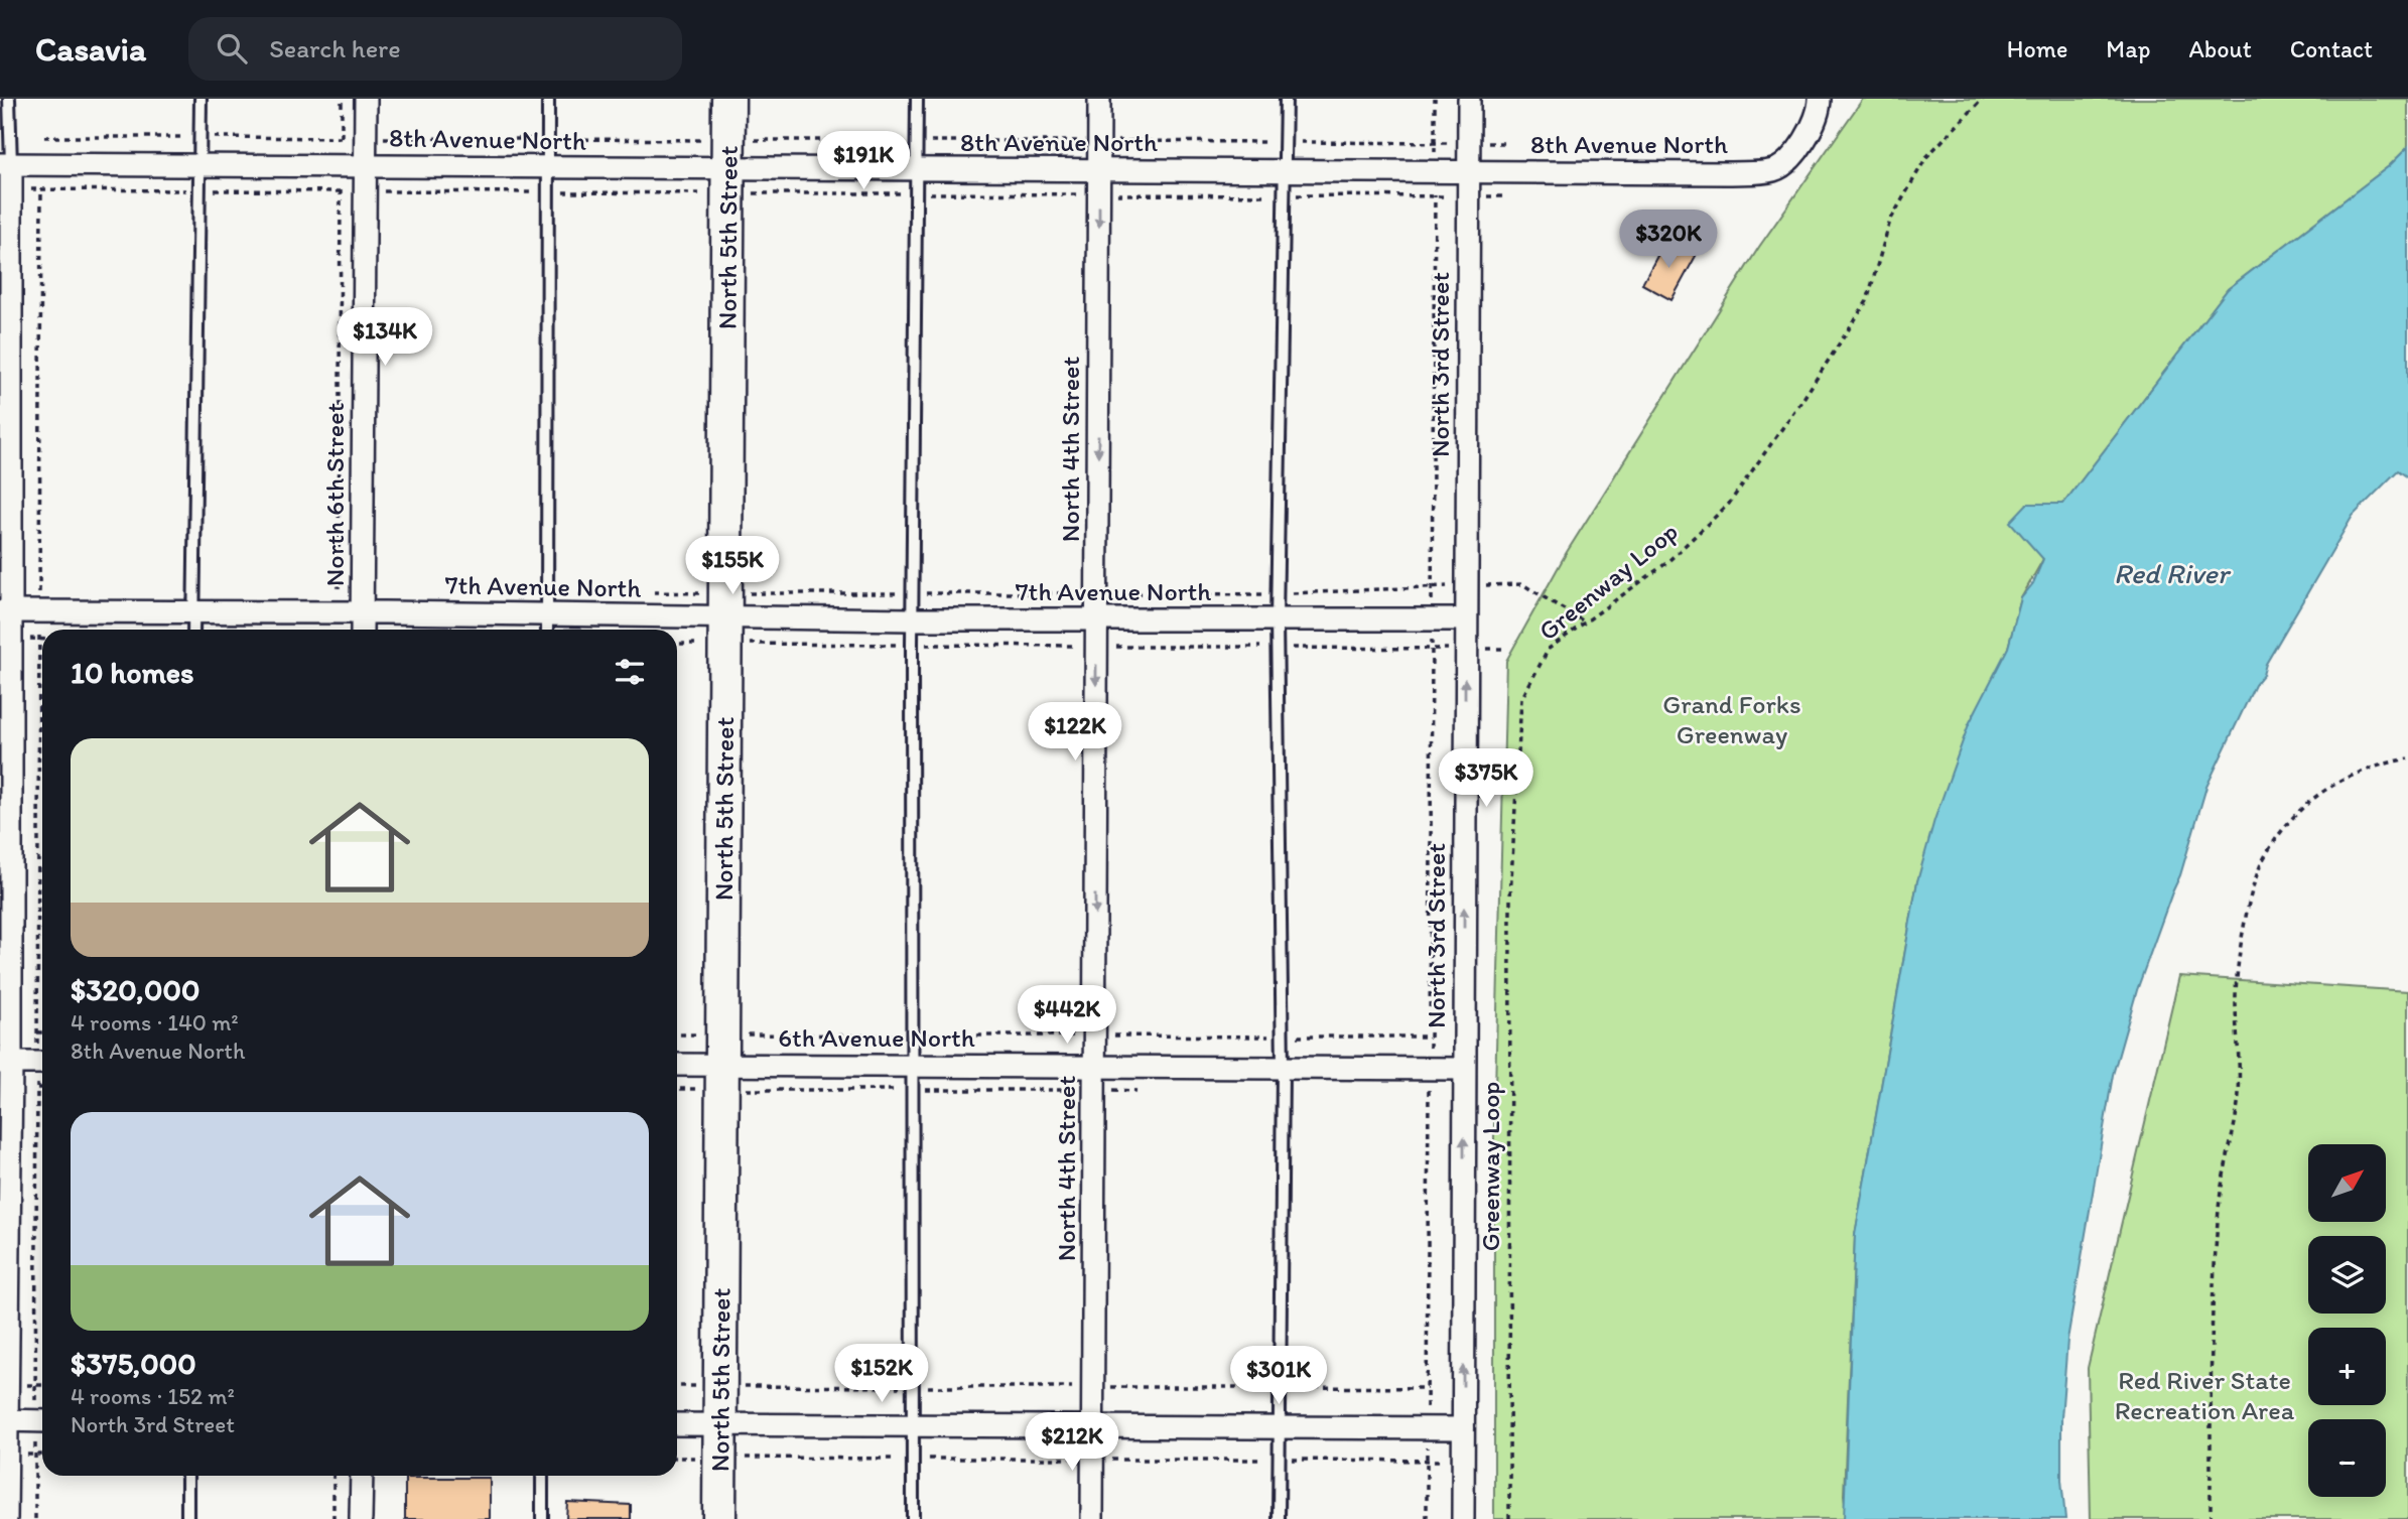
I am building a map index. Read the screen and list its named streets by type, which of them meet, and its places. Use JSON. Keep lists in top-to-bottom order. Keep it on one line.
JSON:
{"streets":{"main road":["North 5th Street"],"street":["8th Avenue North","North 3rd Street","North 4th Street","North 6th Street","7th Avenue North","6th Avenue North"],"path":["Greenway Loop"]},"crossings":[["8th Avenue North","North 5th Street"],["8th Avenue North","North 3rd Street"],["8th Avenue North","North 4th Street"],["8th Avenue North","North 6th Street"],["North 5th Street","7th Avenue North"],["North 5th Street","6th Avenue North"],["North 3rd Street","7th Avenue North"],["North 3rd Street","6th Avenue North"],["North 4th Street","7th Avenue North"],["North 4th Street","6th Avenue North"],["North 6th Street","7th Avenue North"]],"one_way":["North 3rd Street","North 4th Street"],"water":["Red River"],"parks":["Grand Forks Greenway","Red River State Recreation Area"],"north":"top right","page":{"header":"Casavia","search":"Search here","nav":["Home","Map","About","Contact"],"price":["$191K","$320K","$134K","$155K","$122K","$375K","$442K","$152K","$301K","$212K"],"heading":"10 homes","list":[{"name":"$320,000","note":"4 rooms · 140 m² · 8th Avenue North"},{"name":"$375,000","note":"4 rooms · 152 m² · North 3rd Street"}],"map_buttons":["+","−"]}}
